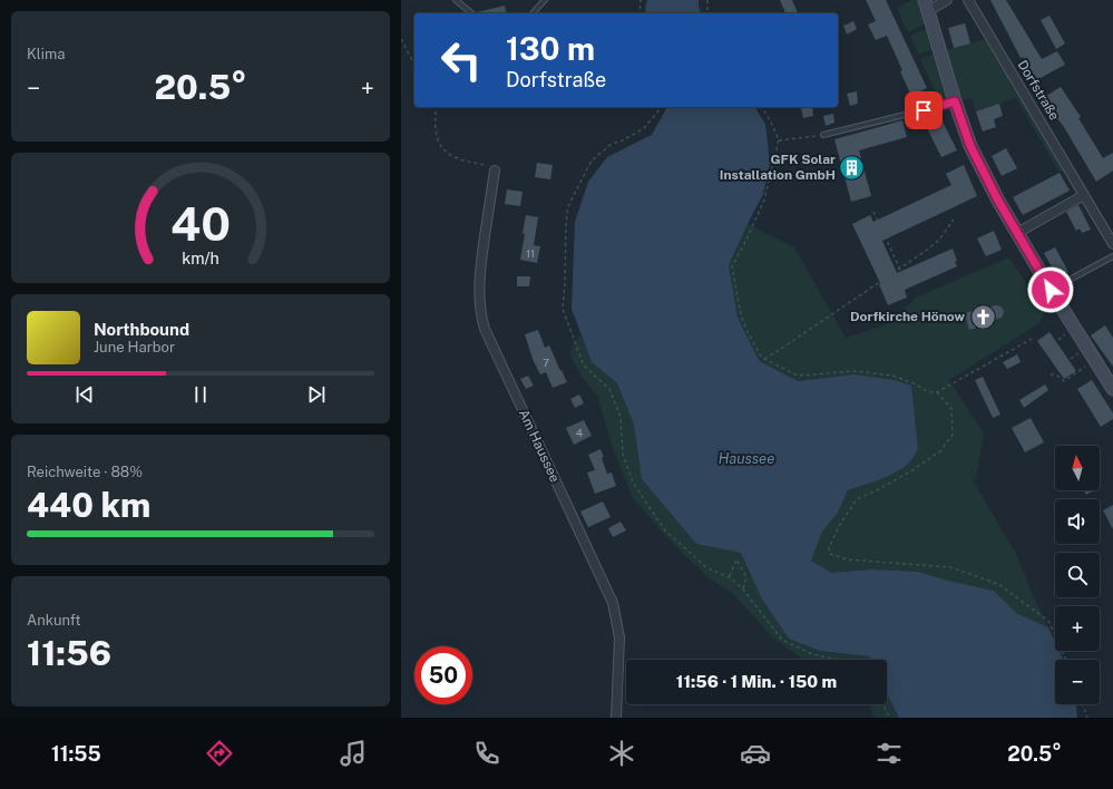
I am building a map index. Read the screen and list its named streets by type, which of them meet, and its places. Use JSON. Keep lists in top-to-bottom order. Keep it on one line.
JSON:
{"streets":{"street":["Dorfstraße","Am Haussee"]},"water":["Haussee"],"places":{"building":["GFK Solar Installation GmbH"],"church":["Dorfkirche Hönow"]},"house_numbers":["11","7","4"],"north":"top","page":{"tile":["Klima",["Reichweite · 88%","440 km"],["Ankunft","11:56"]],"turn":["130 m","Dorfstraße"],"heat":["−","20.5°","+"],"song":["Northbound","June Harbor"],"map_buttons":["+","−"],"limit":"50","trip":"11:56 · 1 Min. · 150 m","tabs":["11:55","20.5°"],"gauge":["40","km/h"]}}
